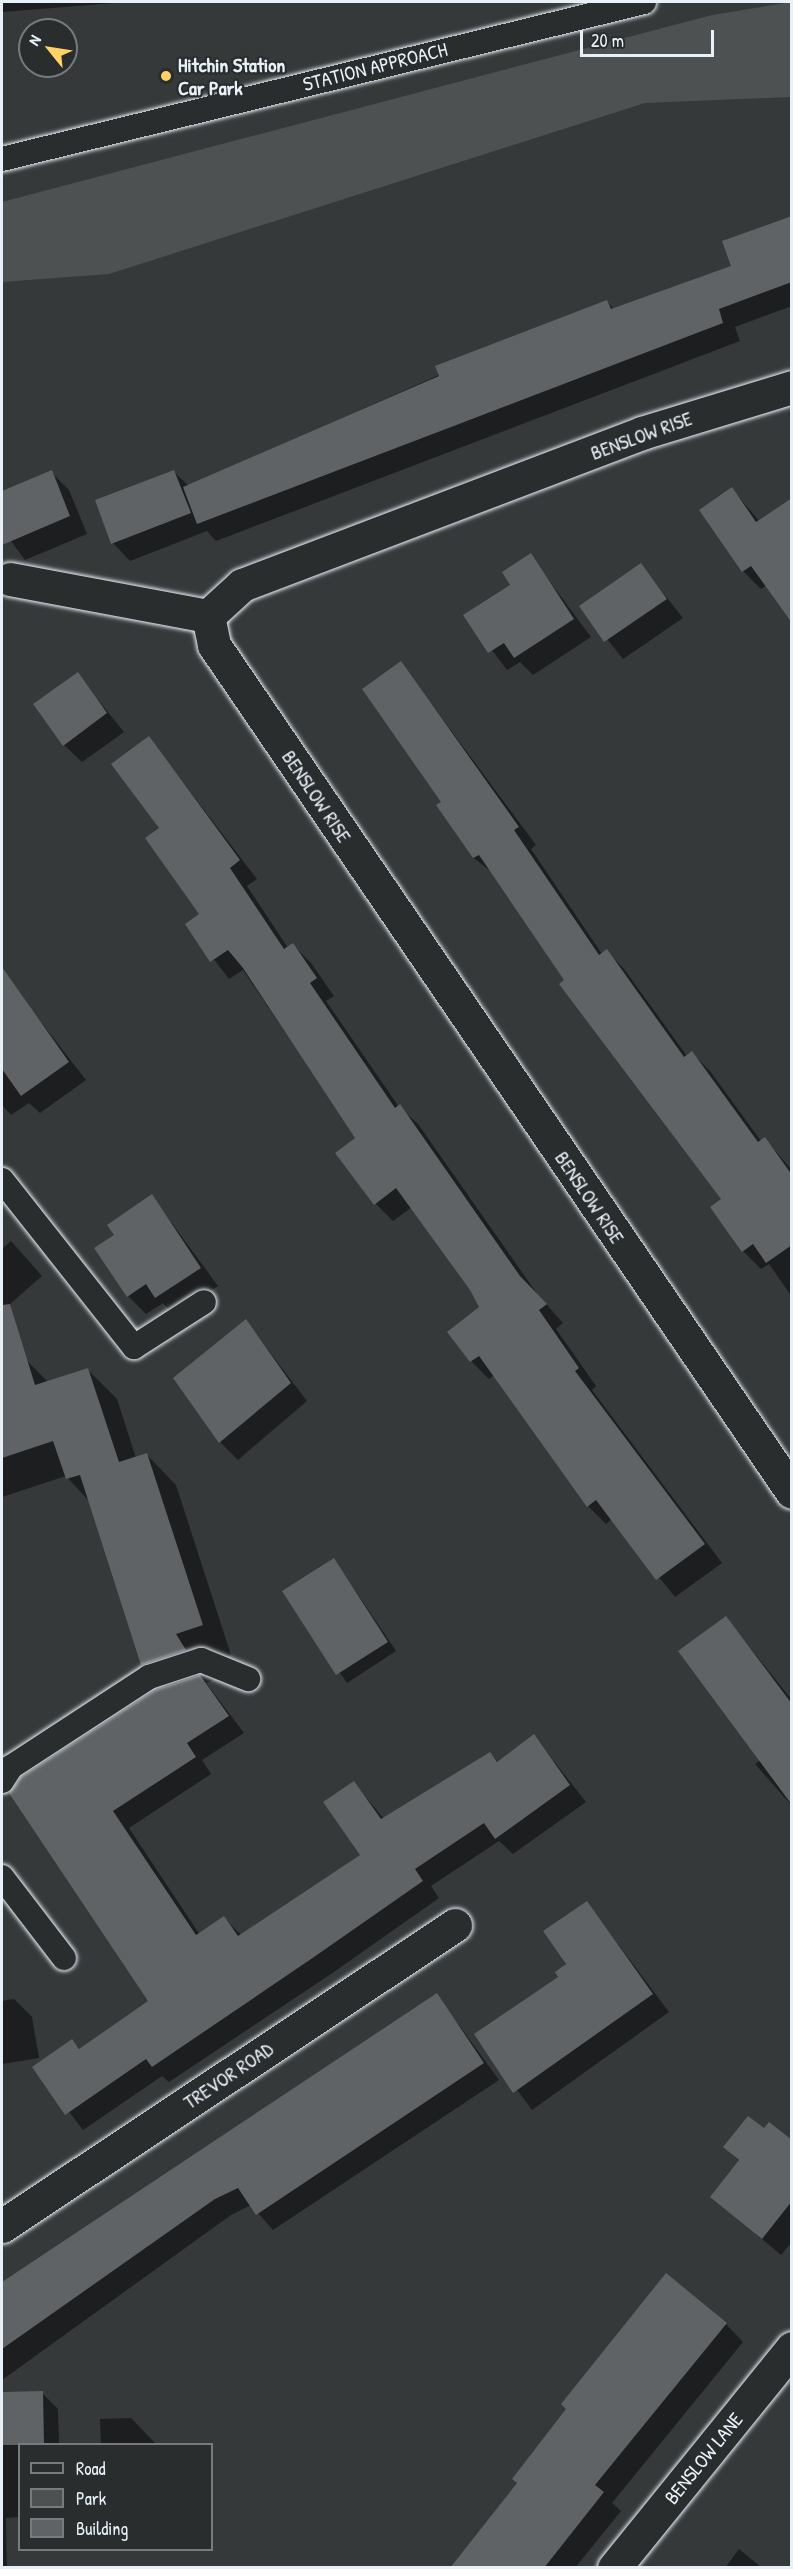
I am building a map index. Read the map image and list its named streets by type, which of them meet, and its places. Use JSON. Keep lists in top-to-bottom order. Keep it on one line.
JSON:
{"streets":{"street":["BENSLOW RISE","TREVOR ROAD","BENSLOW LANE"],"lane":["STATION APPROACH"]},"places":["Hitchin Station Car Park"],"legend":["Road","Park","Building"],"scale_bar":"20 m","north":"top left"}
